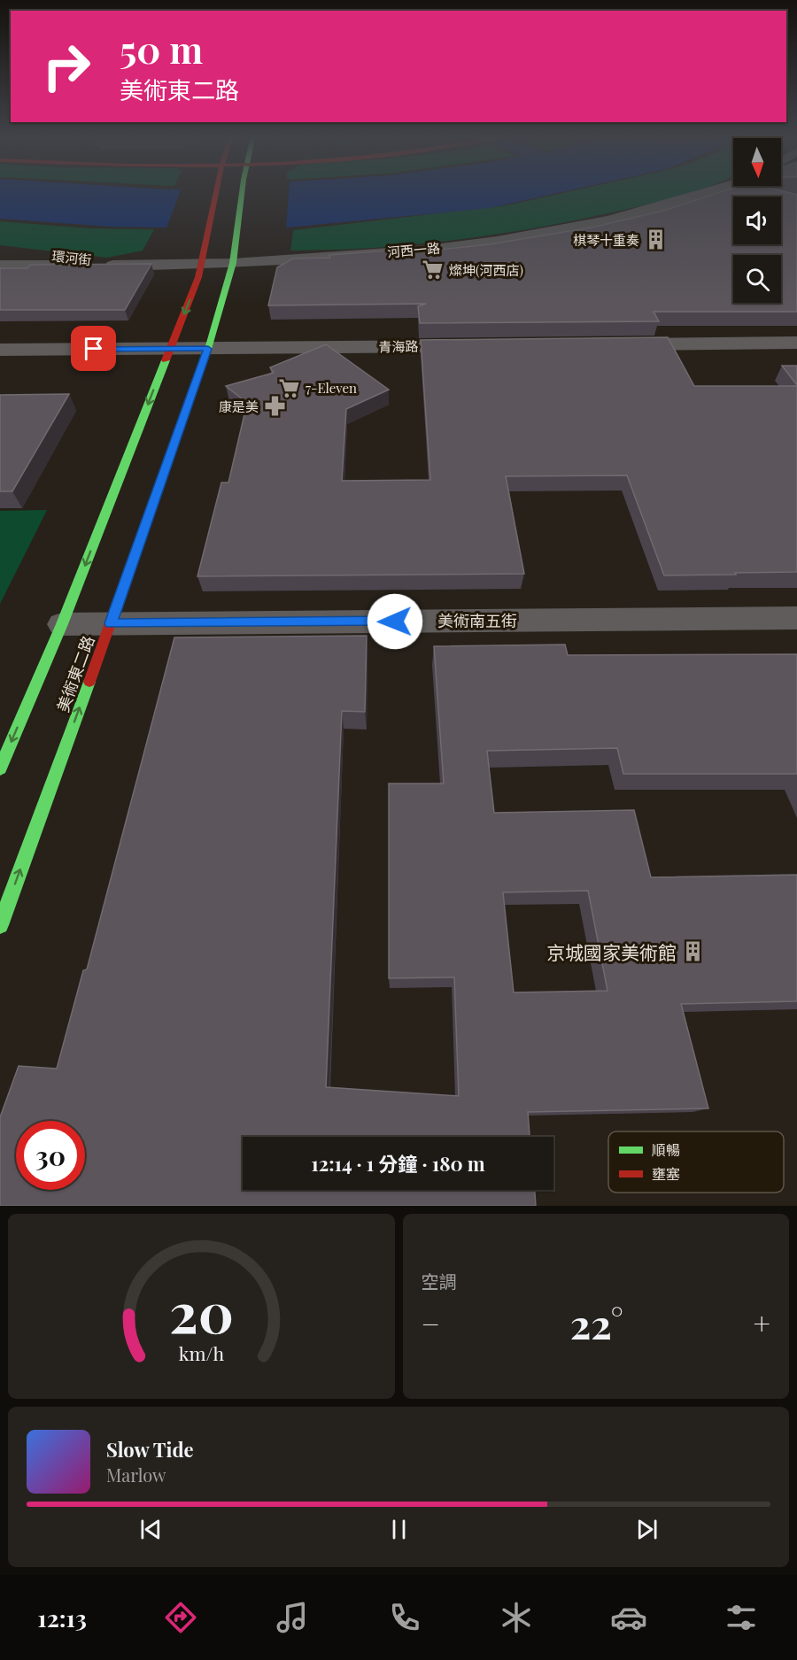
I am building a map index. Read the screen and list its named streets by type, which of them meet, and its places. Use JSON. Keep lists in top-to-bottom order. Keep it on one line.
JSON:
{"streets":{"street":["河西一路","環河街","青海路","美術南五街","美術東二路"]},"crossings":[["河西一路","環河街"],["河西一路","美術東二路"],["青海路","美術東二路"],["美術南五街","美術東二路"]],"places":{"building":["棋琴十重奏","京城國家美術館"],"supermarket":["燦坤(河西店)","7-Eleven"],"pharmacy":["康是美"]},"legend":["順暢","壅塞"],"north":"bottom","page":{"turn":["50 m","美術東二路"],"limit":"30","trip":"12:14 · 1 分鐘 · 180 m","tile":"空調","heat":["−","22°","+"],"song":["Slow Tide","Marlow"],"tabs":"12:13","gauge":["20","km/h"]}}
